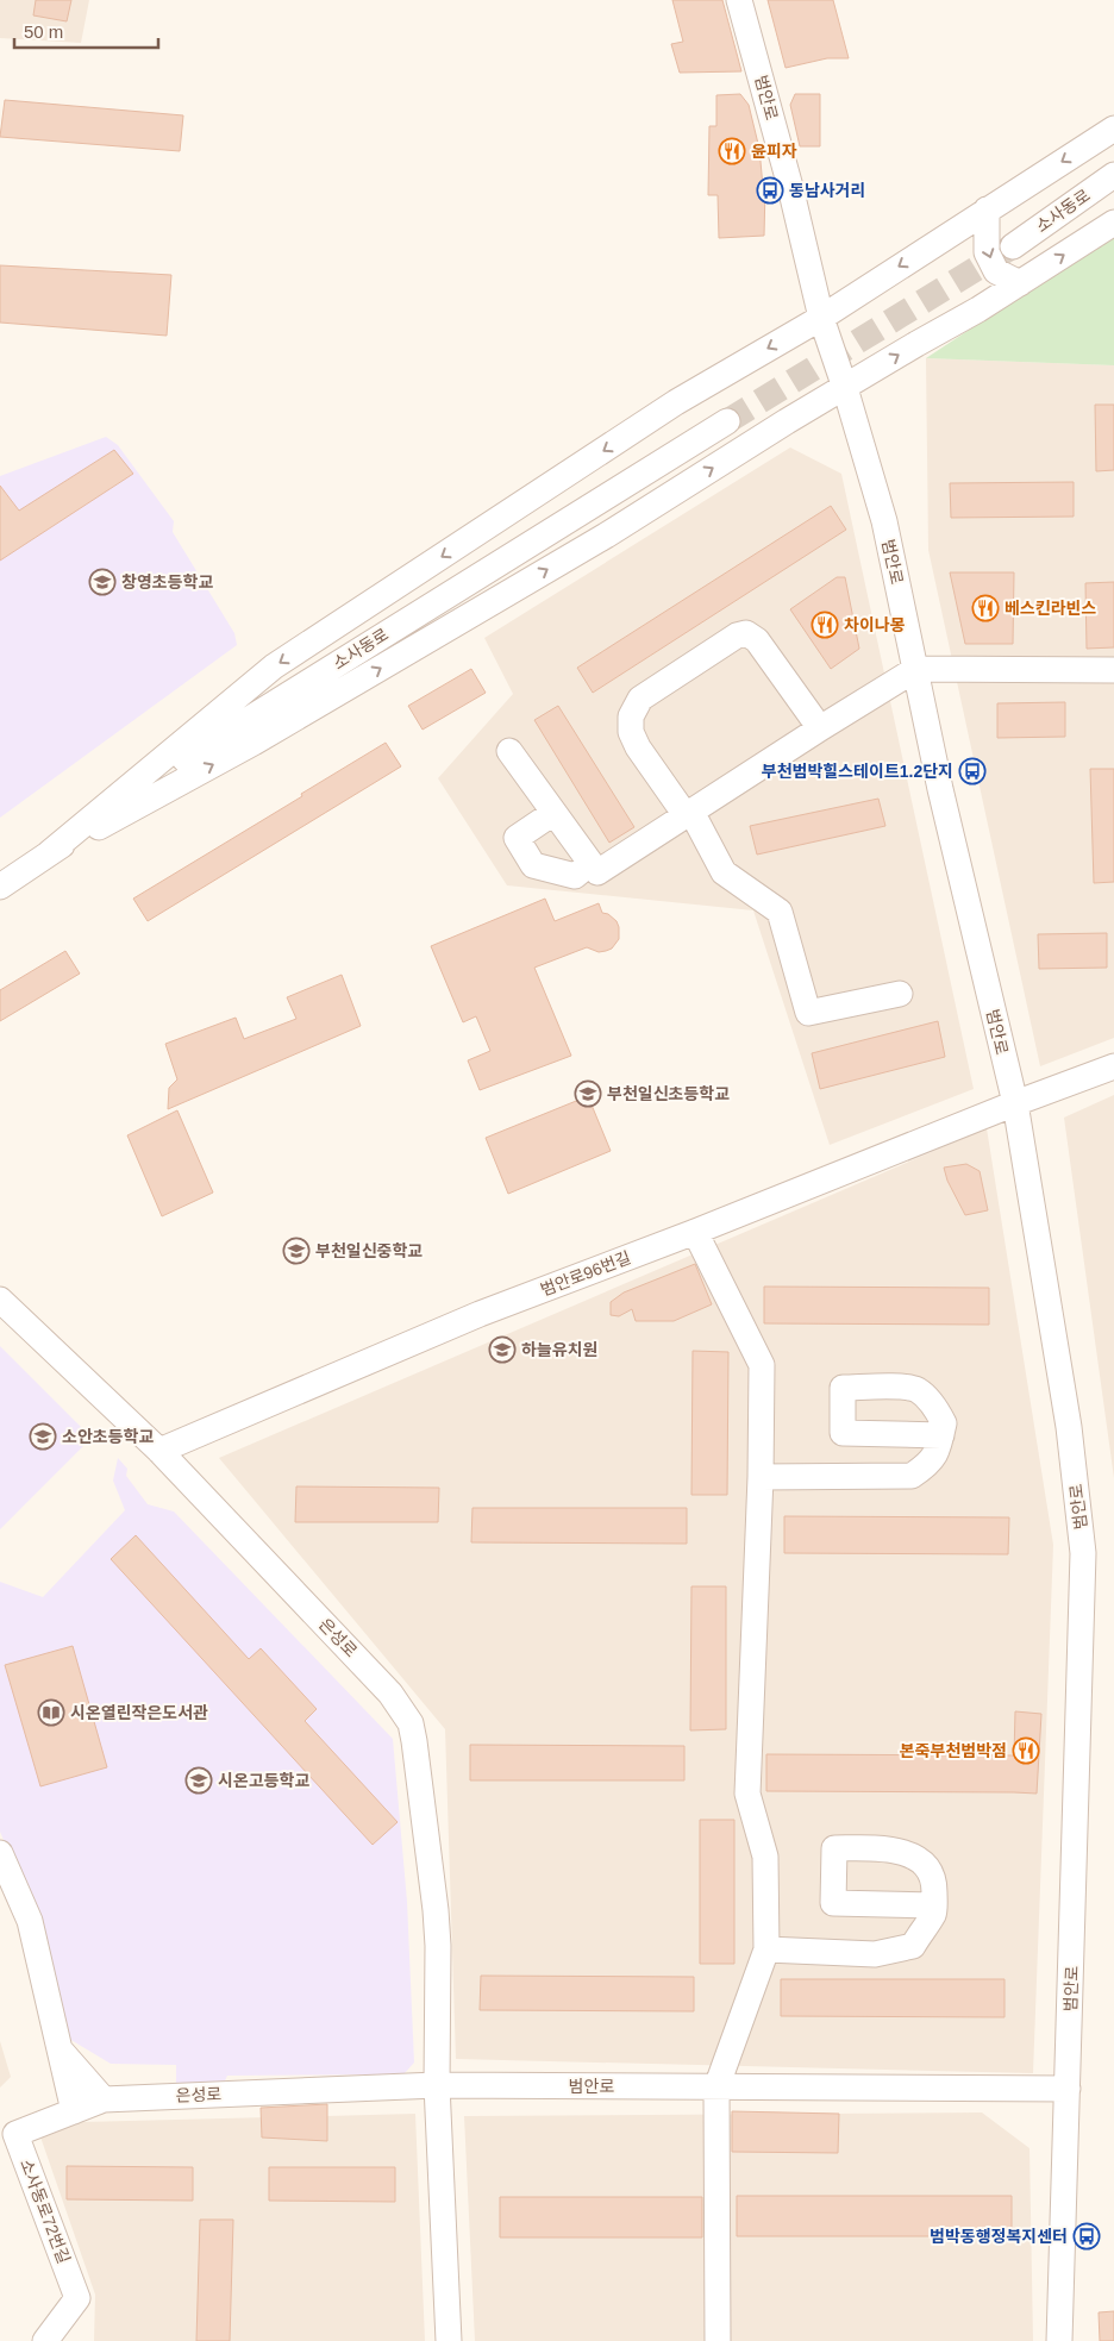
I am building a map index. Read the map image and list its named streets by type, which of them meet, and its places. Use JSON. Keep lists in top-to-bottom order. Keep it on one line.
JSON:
{"streets":{"street":["범안로","소사동로","범안로96번길","은성로","소사동로72번길"]},"crossings":[["범안로","범안로96번길"],["범안로","은성로"],["범안로96번길","은성로"],["은성로","소사동로72번길"]],"places":{"restaurant":["윤피자","베스킨라빈스","차이나몽","본죽부천범박점"],"bus stop":["동남사거리","부천범박힐스테이트1.2단지","범박동행정복지센터"],"school or university":["창영초등학교","부천일신초등학교","부천일신중학교","하늘유치원","소안초등학교","시온고등학교"],"library":["시온열린작은도서관"]},"scale_bar":"50 m"}
